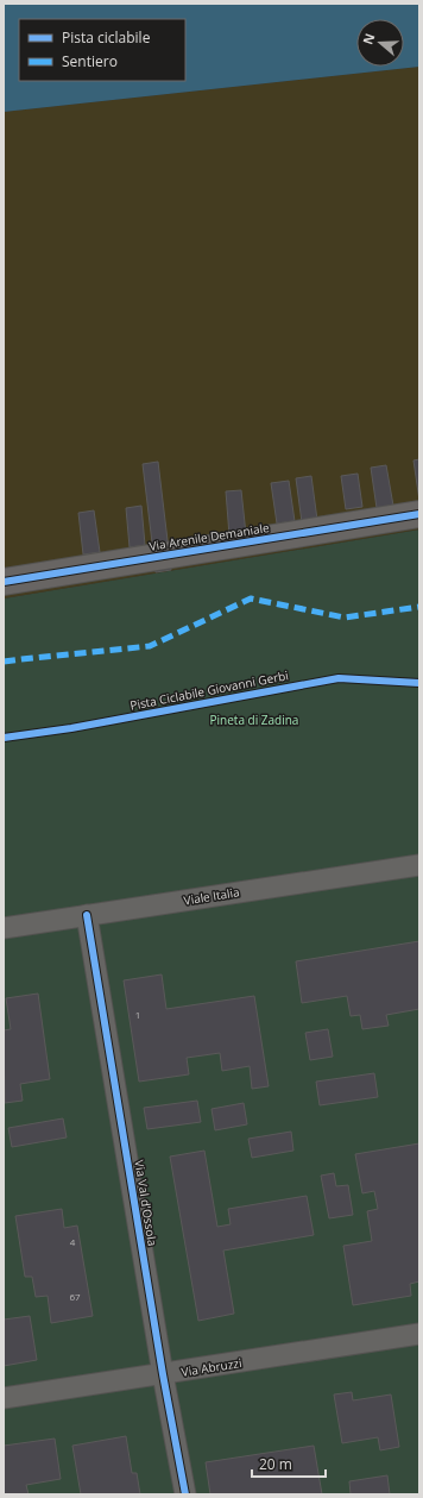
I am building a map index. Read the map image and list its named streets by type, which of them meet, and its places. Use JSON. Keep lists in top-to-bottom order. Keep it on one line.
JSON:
{"streets":{"street":["Via Arenile Demaniale","Viale Italia","Via Val d'Ossola","Via Abruzzi"],"cycle path":["Pista Ciclabile Giovanni Gerbi"]},"crossings":[["Viale Italia","Via Val d'Ossola"],["Via Val d'Ossola","Via Abruzzi"]],"parks":["Pineta di Zadina"],"house_numbers":["1","4","67"],"legend":["Pista ciclabile","Sentiero"],"scale_bar":"20 m","north":"left"}
